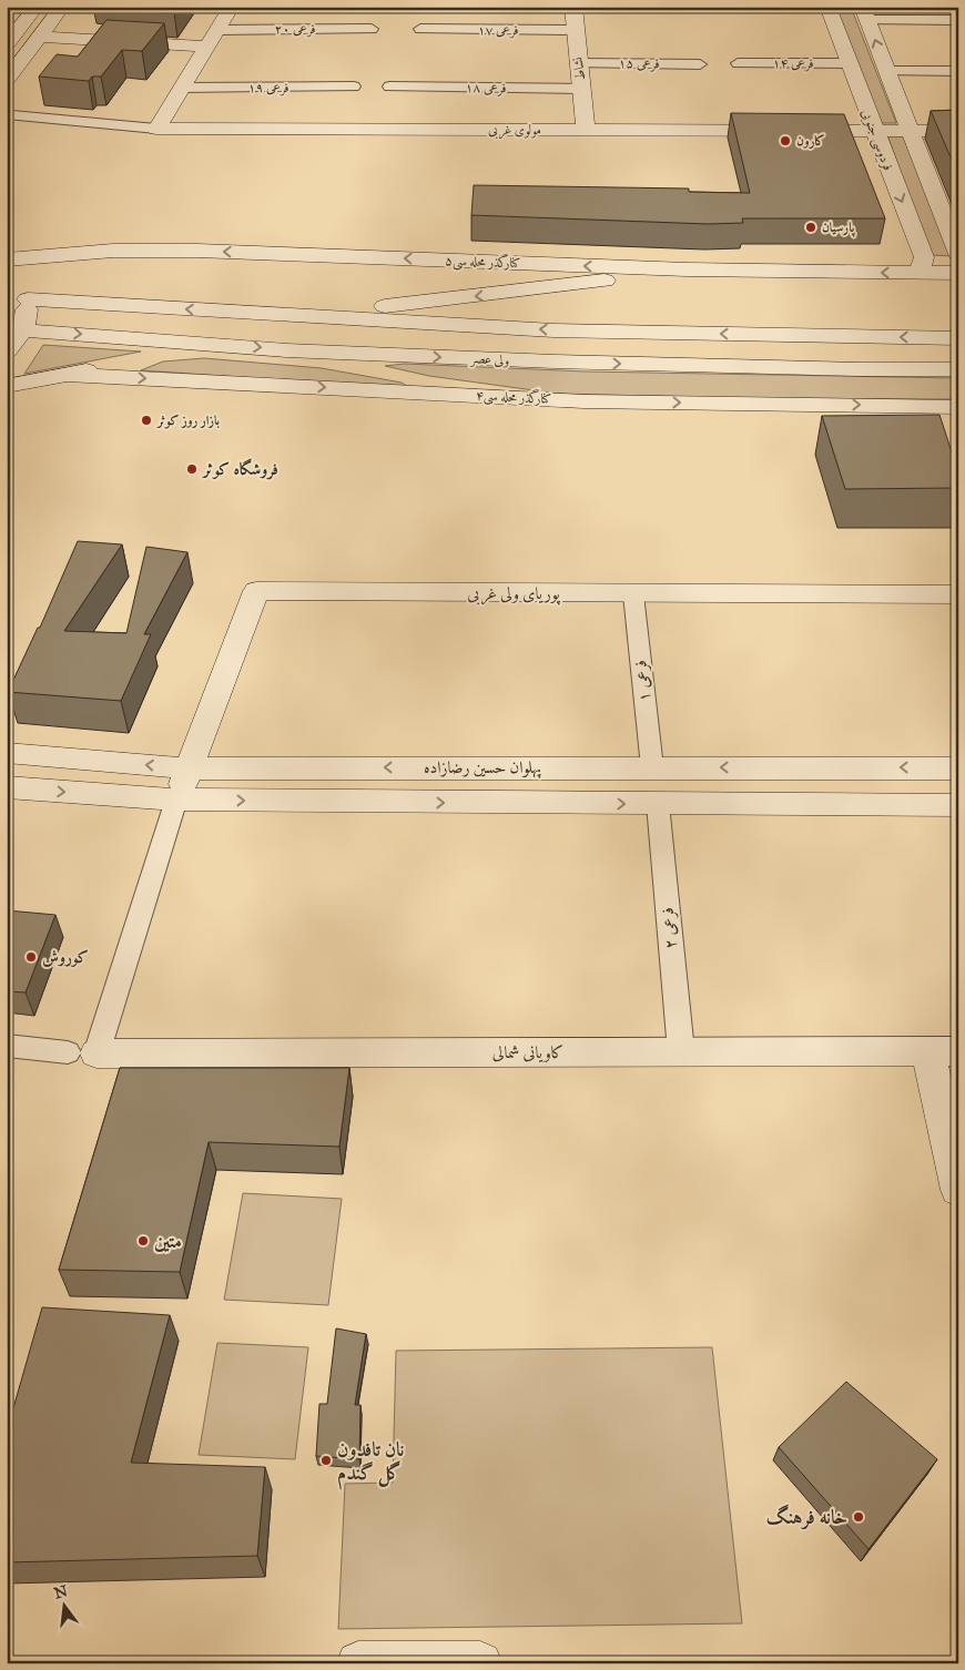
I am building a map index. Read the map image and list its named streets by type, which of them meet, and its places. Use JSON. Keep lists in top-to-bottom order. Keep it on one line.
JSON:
{"streets":{"street":["فرعی ۲۰","فرعی ۱۷","فرعی ۱۵","فرعی ۱۴","نشاط","فرعی ۱۹","فرعی ۱۸","مولوی غربی","فردوسی جنوبی","کنارگذر محله سی۵","ولی عصر","کنارگذر محله سی۴","پوریای ولی غربی","فرعی ۱","پهلوان حسین رضازاده","فرعی ۲","کاویانی شمالی"]},"crossings":[["فرعی ۱۷","نشاط"],["فرعی ۱۵","نشاط"],["فرعی ۱۴","فردوسی جنوبی"],["نشاط","فرعی ۱۸"],["نشاط","مولوی غربی"],["مولوی غربی","فردوسی جنوبی"],["فردوسی جنوبی","کنارگذر محله سی۵"],["کنارگذر محله سی۵","ولی عصر"],["پوریای ولی غربی","فرعی ۱"],["پوریای ولی غربی","پهلوان حسین رضازاده"],["فرعی ۱","پهلوان حسین رضازاده"],["پهلوان حسین رضازاده","فرعی ۲"],["فرعی ۲","کاویانی شمالی"]],"places":["کارون","پارسیان","بازار روز کوثر","فروشگاه کوثر","کوروش","متین","نان تافدون گل گندم","خانه فرهنگ"],"north":"top"}
